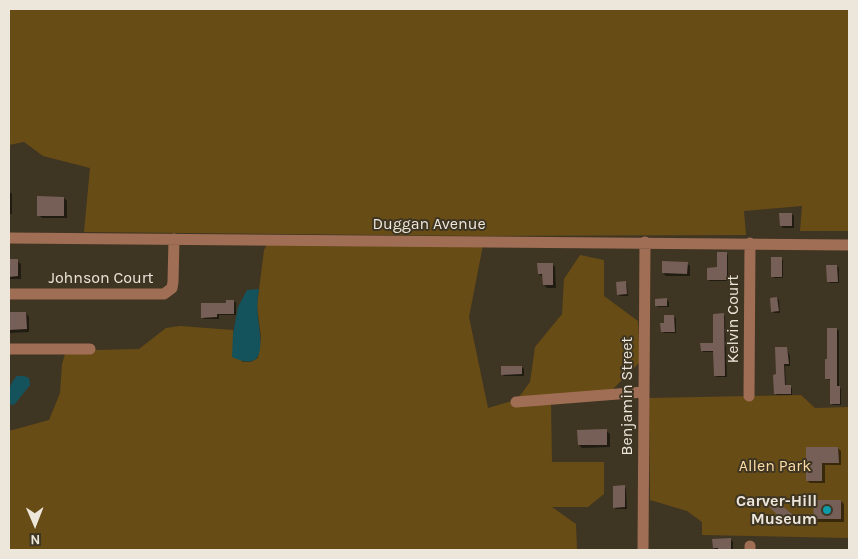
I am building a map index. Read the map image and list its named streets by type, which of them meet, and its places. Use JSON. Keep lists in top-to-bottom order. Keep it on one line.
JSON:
{"streets":{"street":["Duggan Avenue","Johnson Court","Kelvin Court","Benjamin Street"]},"crossings":[["Duggan Avenue","Johnson Court"],["Duggan Avenue","Kelvin Court"],["Duggan Avenue","Benjamin Street"]],"parks":["Allen Park"],"places":["Carver-Hill Museum"],"north":"bottom"}
